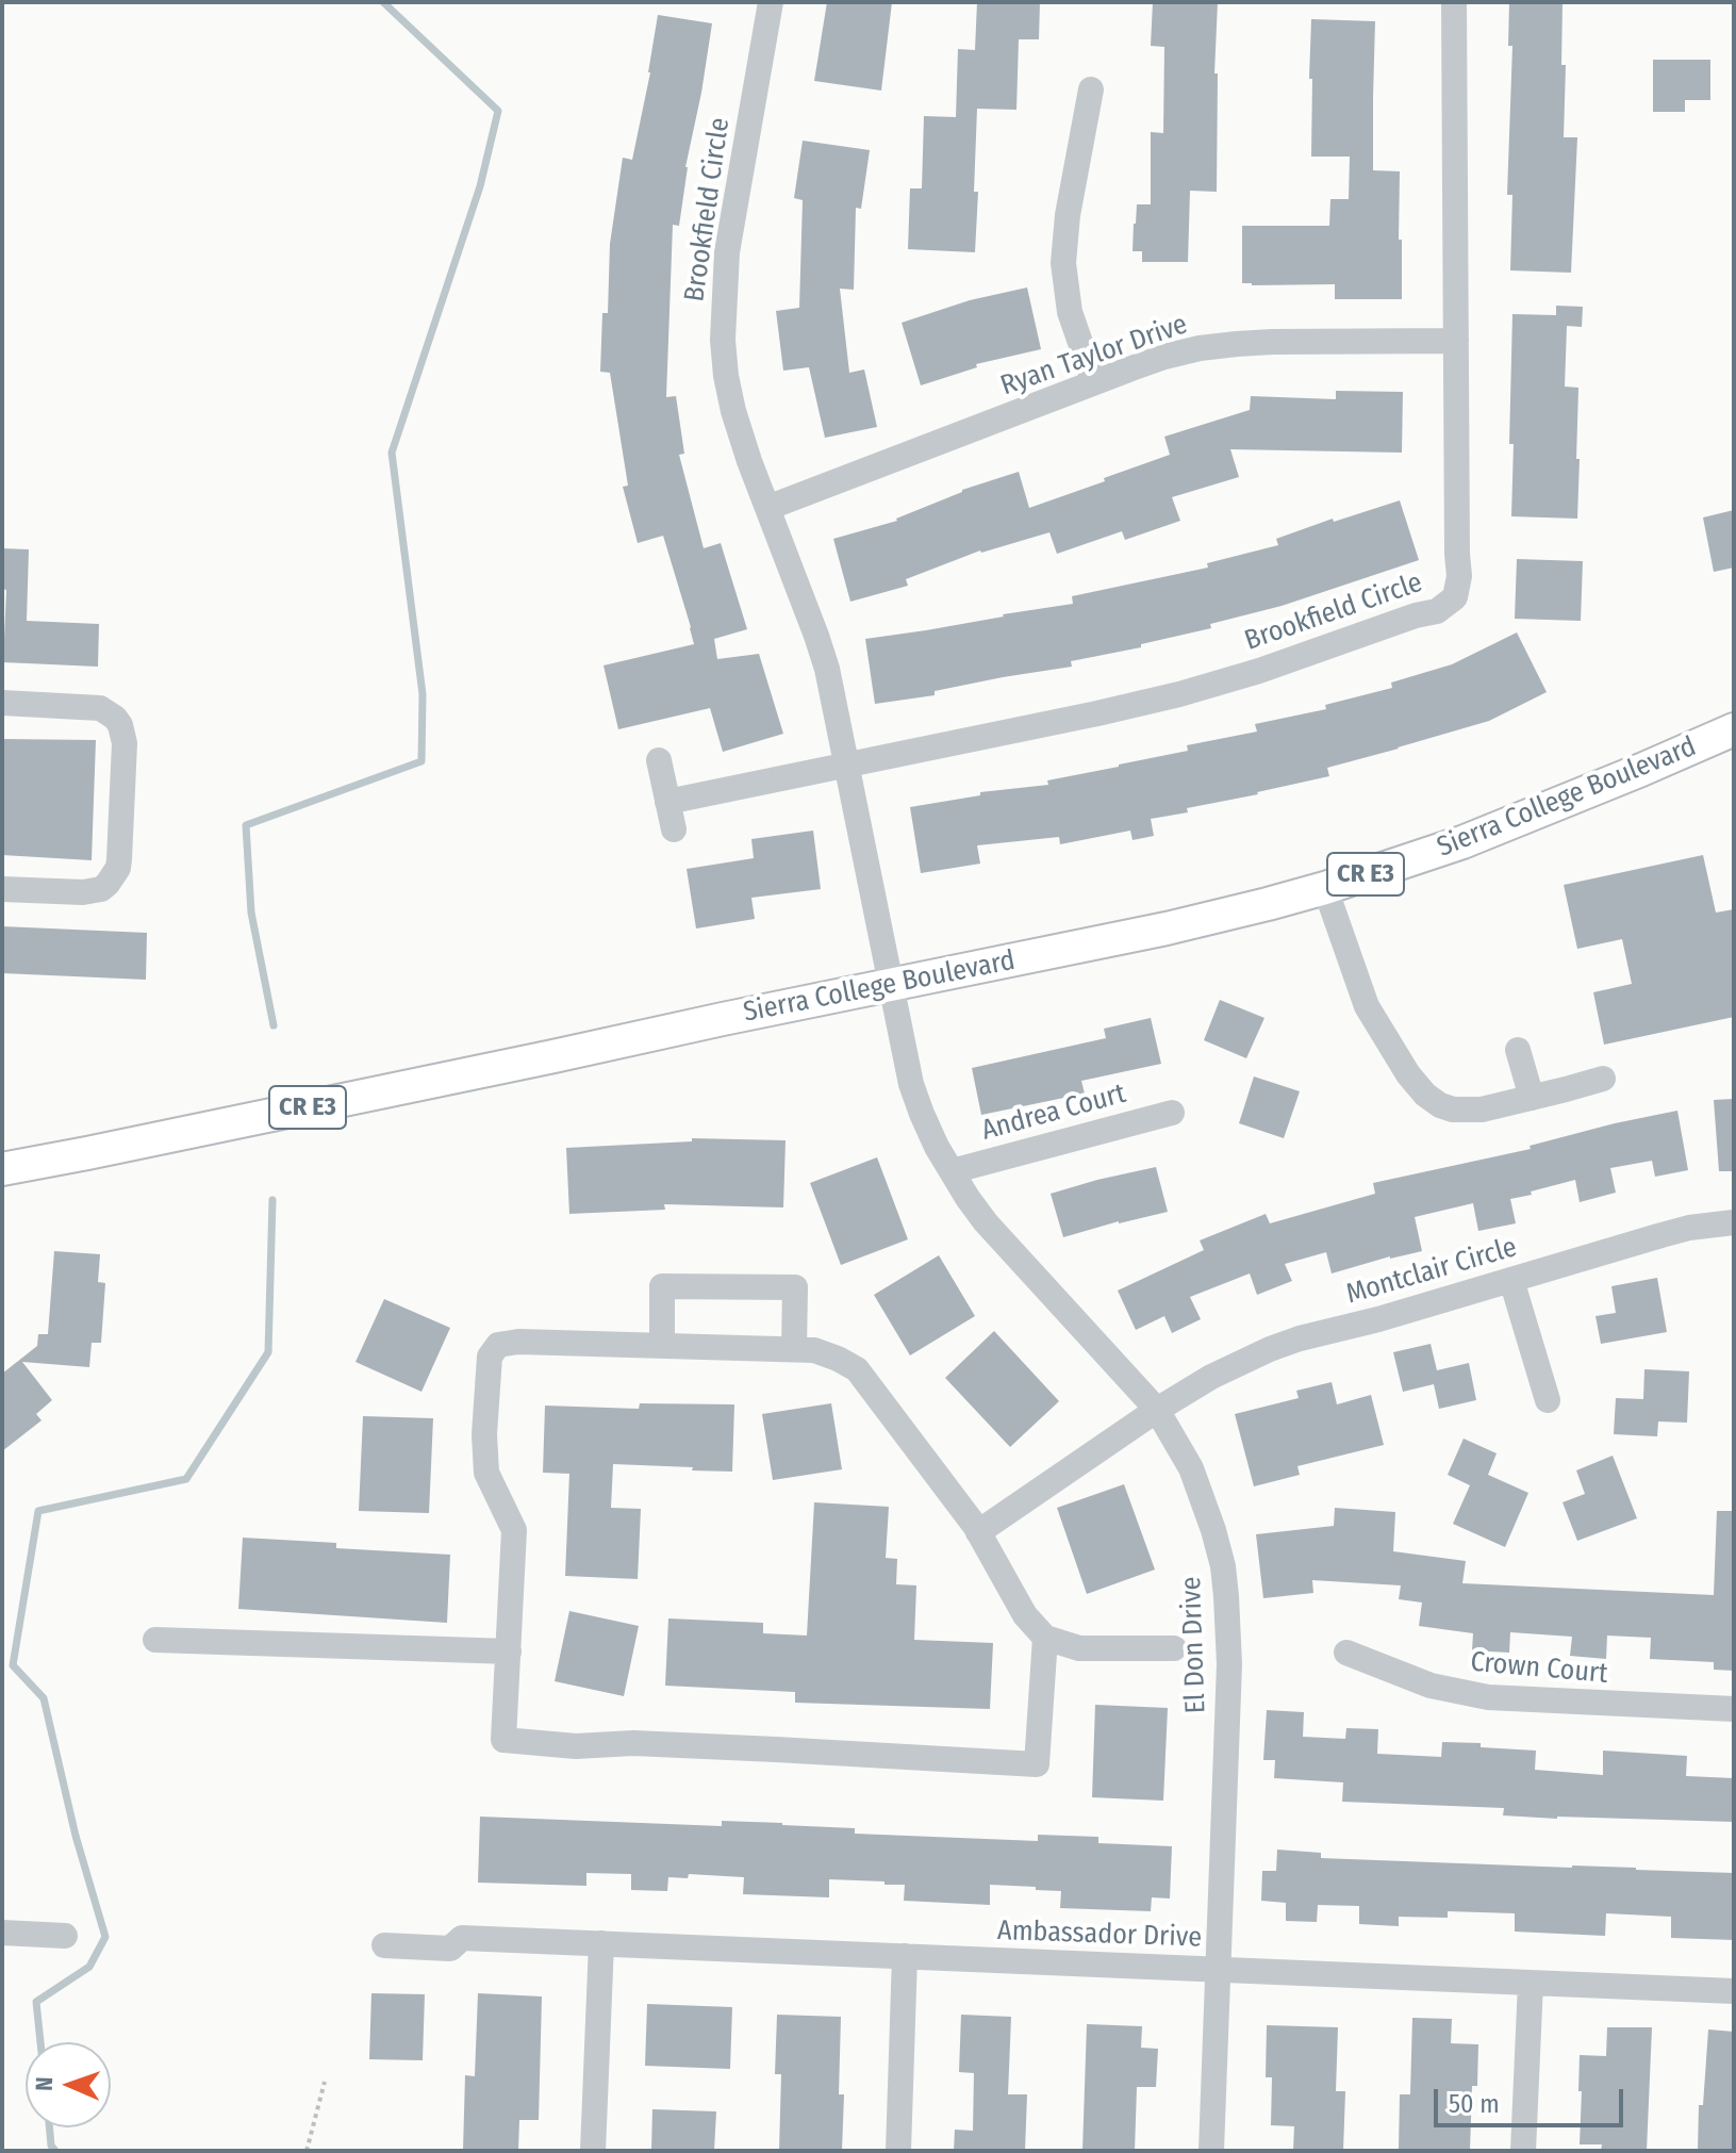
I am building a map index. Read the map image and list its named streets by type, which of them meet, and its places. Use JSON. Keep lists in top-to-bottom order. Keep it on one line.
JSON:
{"streets":{"main road":["Sierra College Boulevard","CR E3"],"street":["Brookfield Circle","Ryan Taylor Drive","Andrea Court","Montclair Circle","El Don Drive","Crown Court","Ambassador Drive"]},"crossings":[["Brookfield Circle","Ryan Taylor Drive"],["Brookfield Circle","Sierra College Boulevard"],["Brookfield Circle","El Don Drive"],["Sierra College Boulevard","El Don Drive"],["Andrea Court","El Don Drive"],["Montclair Circle","El Don Drive"],["El Don Drive","Ambassador Drive"]],"scale_bar":"50 m","north":"left"}
